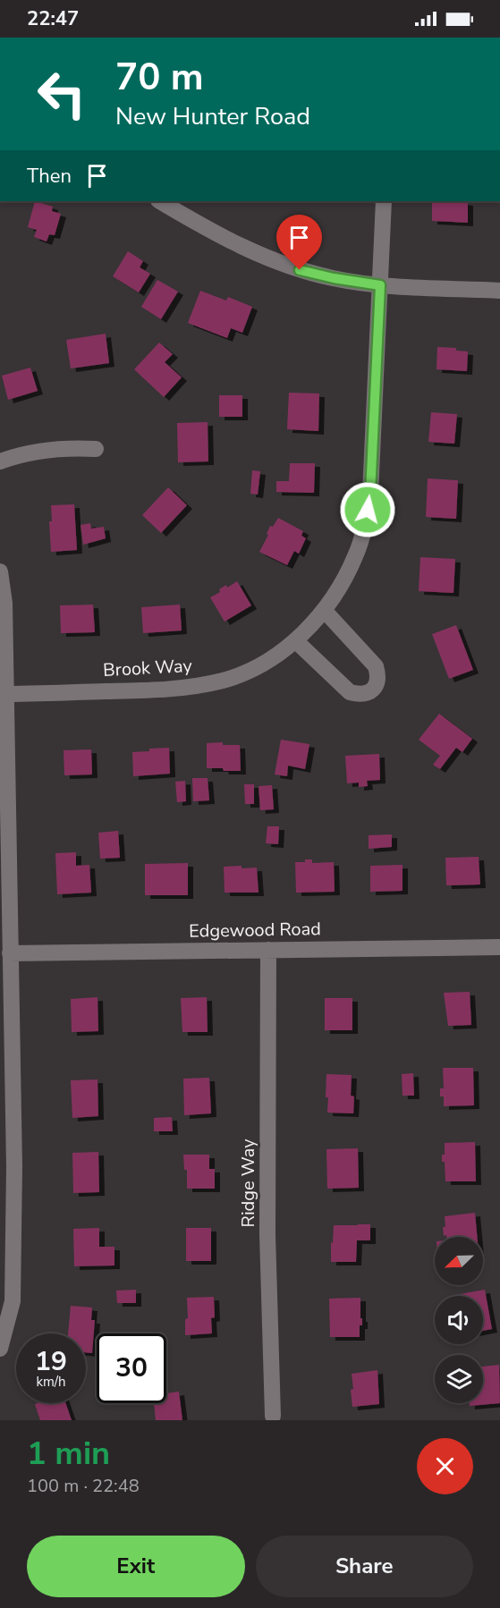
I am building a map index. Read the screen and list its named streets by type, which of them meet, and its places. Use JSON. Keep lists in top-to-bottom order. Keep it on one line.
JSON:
{"streets":{"street":["Brook Way","Edgewood Road","Ridge Way"]},"crossings":[["Edgewood Road","Ridge Way"]],"north":"bottom left","page":{"status":"22:47","turn":["70 m","New Hunter Road"],"then":"Then","speed":"19 km/h","limit":"30","heading":["1 min","100 m · 22:48"],"buttons":["Exit","Share"]}}
